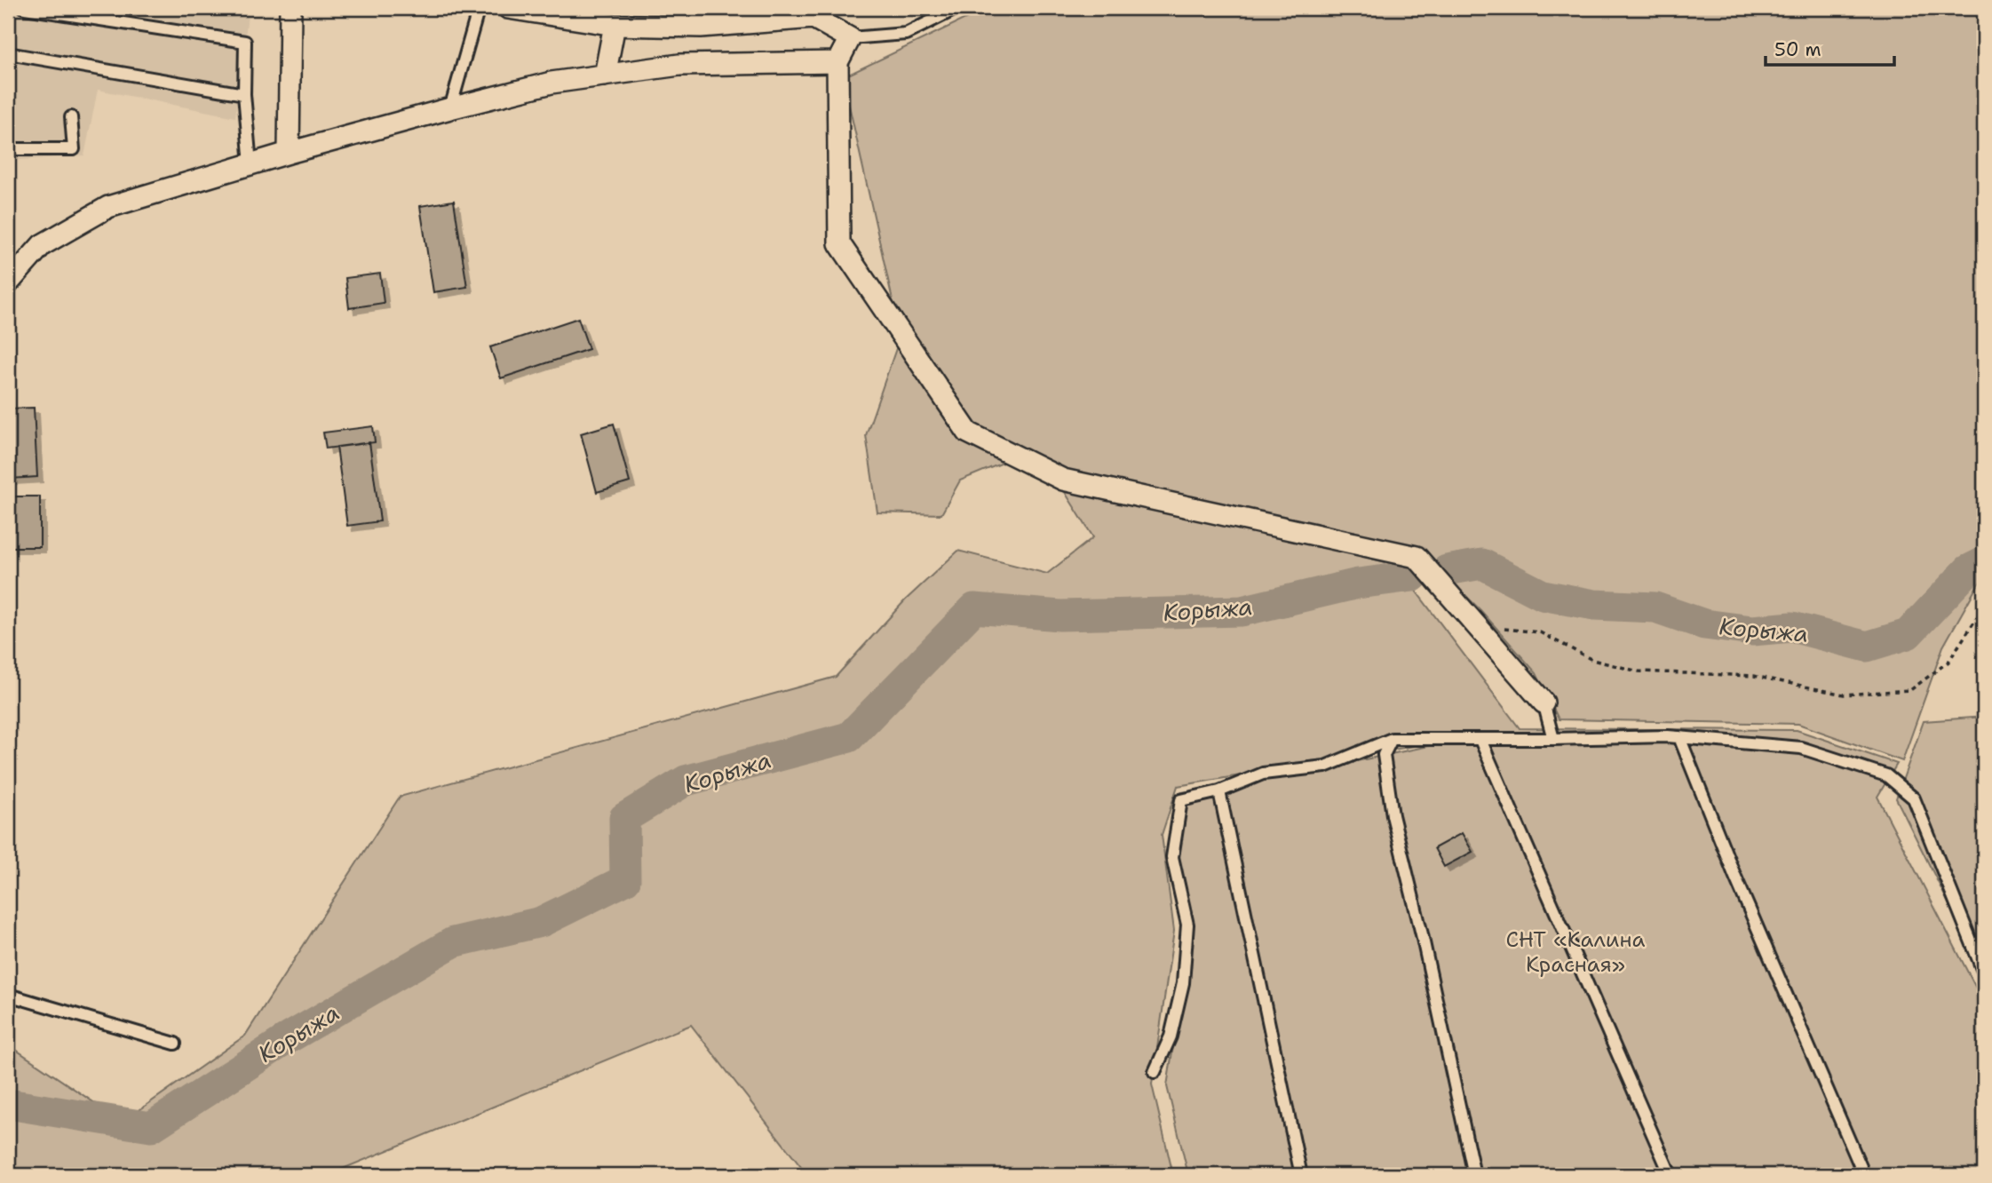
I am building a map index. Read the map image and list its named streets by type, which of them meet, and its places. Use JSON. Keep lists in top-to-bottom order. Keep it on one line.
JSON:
{"water":["Корыжа"],"parks":["СНТ «Калина Красная»"],"scale_bar":"50 m"}
